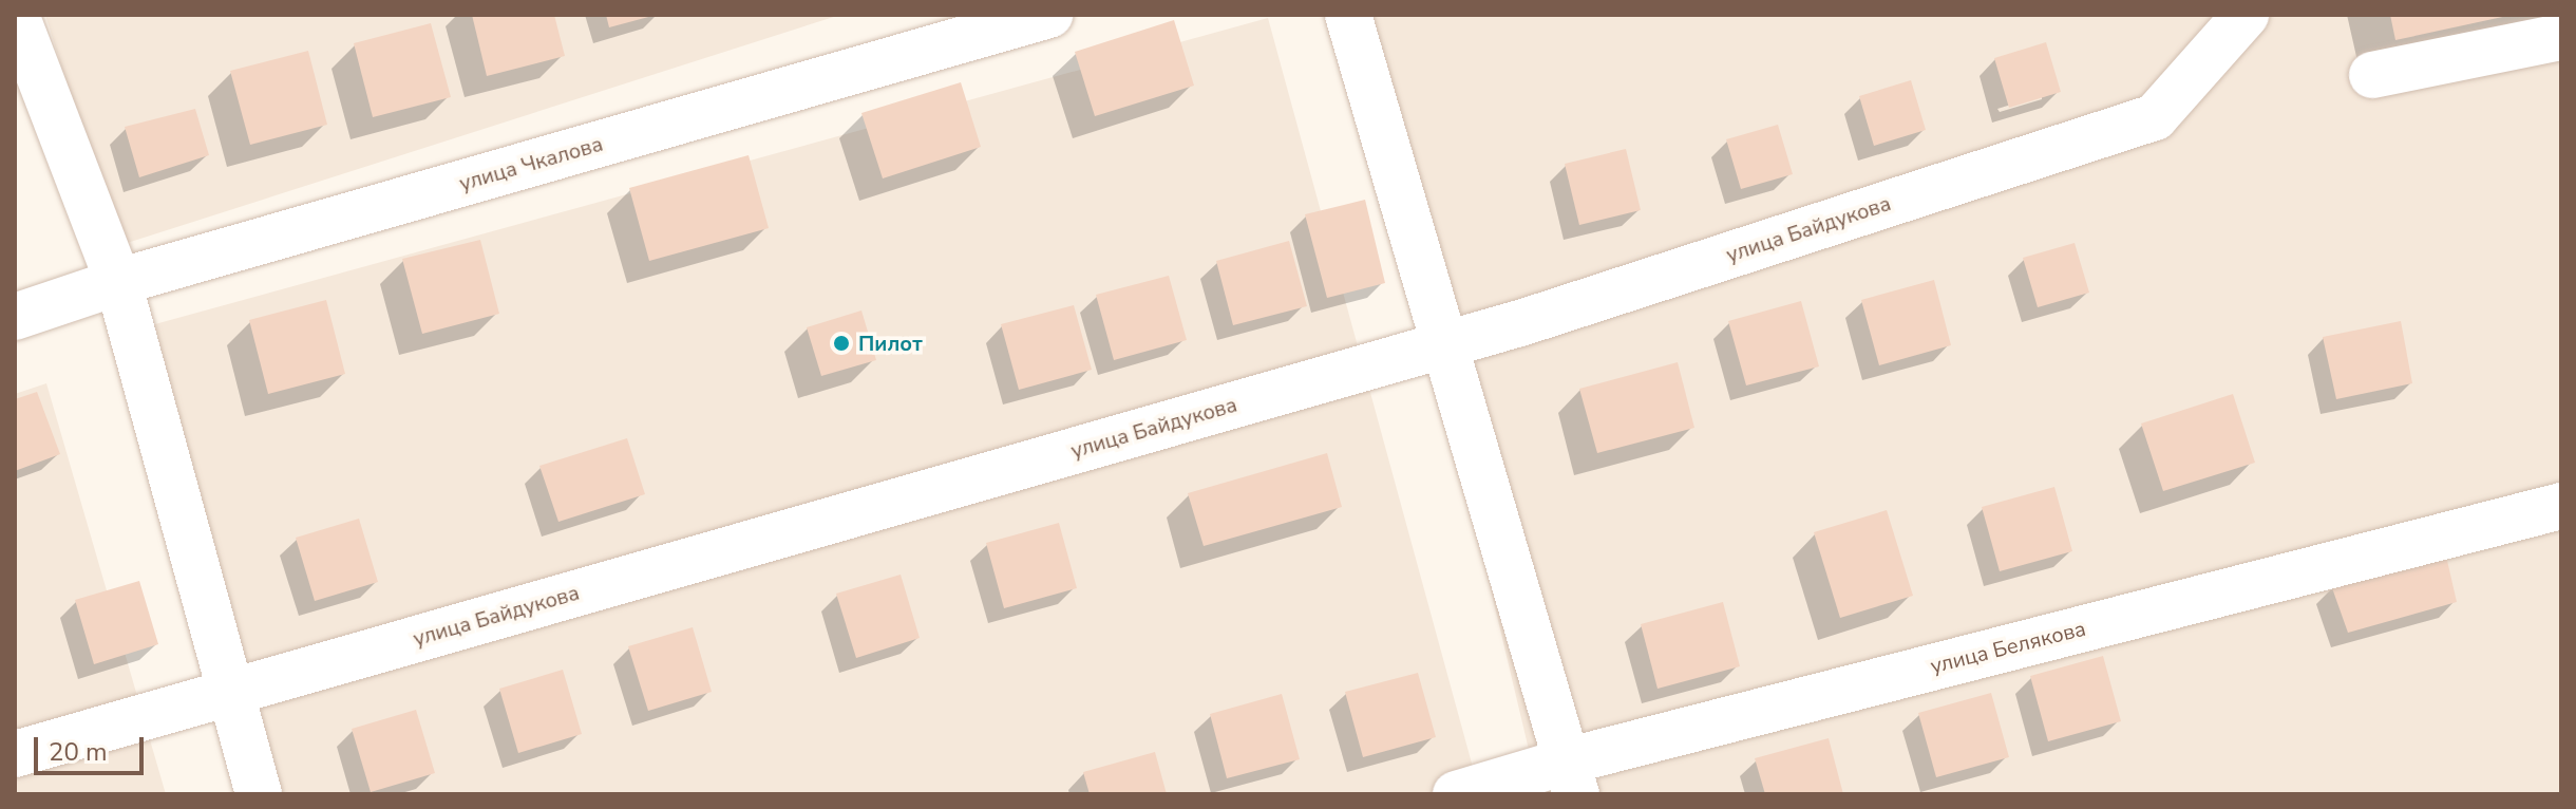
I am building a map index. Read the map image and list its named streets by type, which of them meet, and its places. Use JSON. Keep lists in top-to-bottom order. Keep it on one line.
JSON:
{"streets":{"street":["улица Чкалова","улица Байдукова","улица Белякова"]},"places":["Пилот"],"scale_bar":"20 m"}
